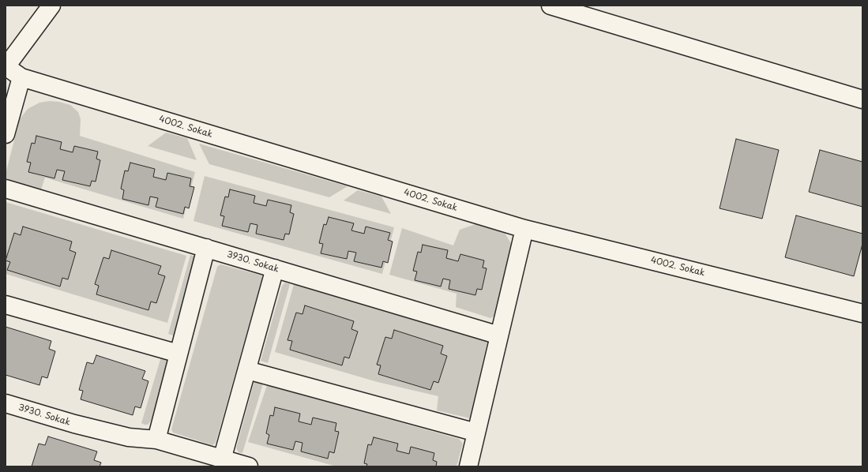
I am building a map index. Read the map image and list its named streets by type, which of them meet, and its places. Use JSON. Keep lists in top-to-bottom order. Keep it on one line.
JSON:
{"streets":{"street":["4002. Sokak","3930. Sokak"]}}
